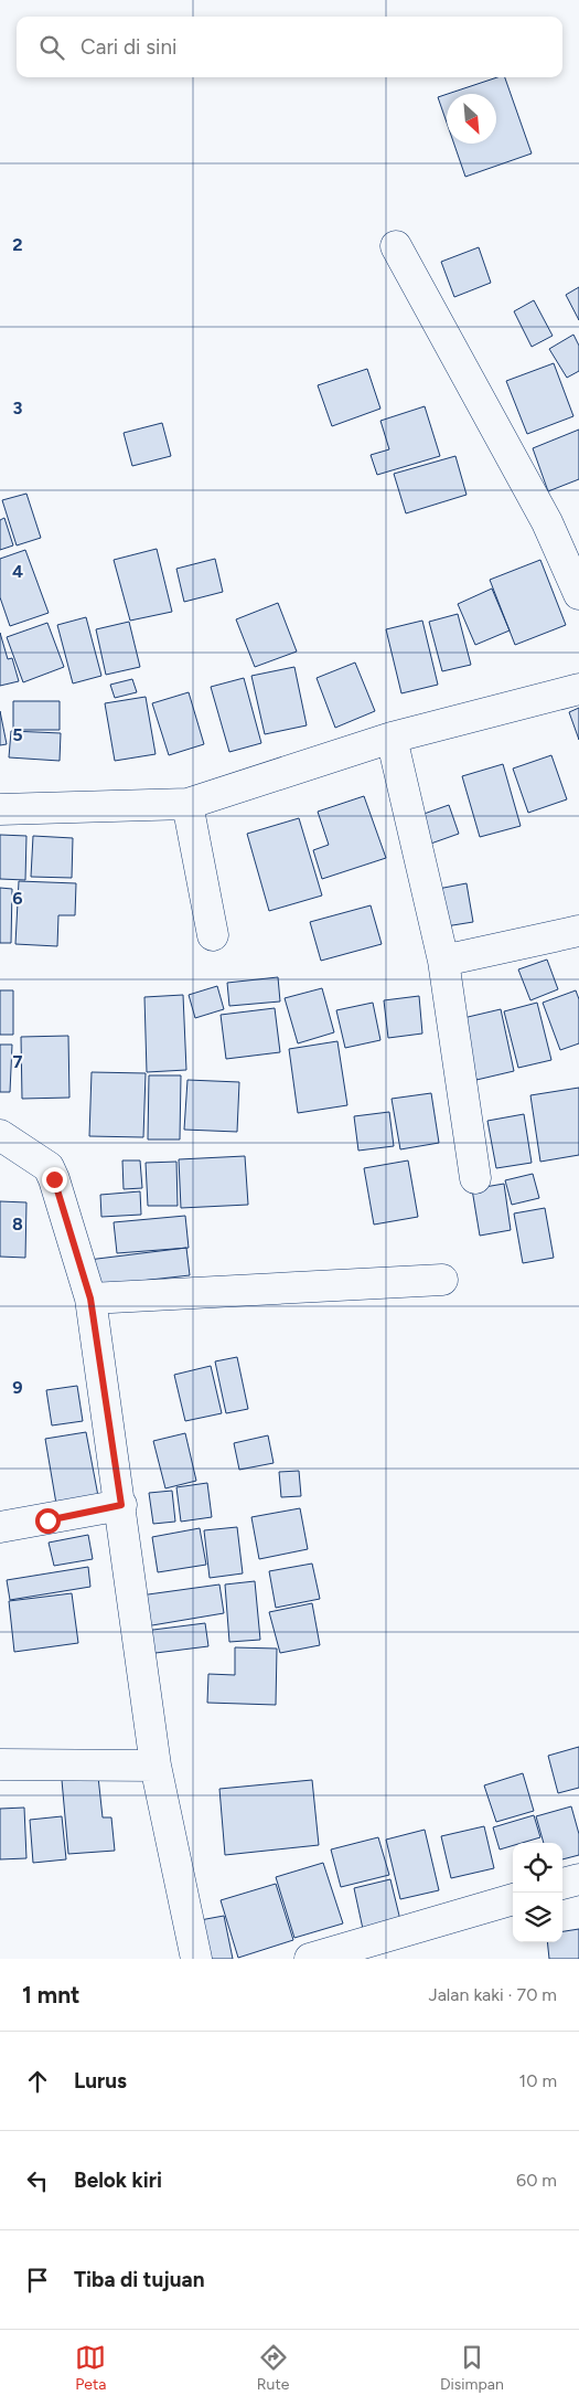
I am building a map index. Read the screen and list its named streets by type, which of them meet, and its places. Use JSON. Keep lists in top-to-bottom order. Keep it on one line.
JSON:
{"north":"bottom right","page":{"search":"Cari di sini","heading":["1 mnt","Jalan kaki · 70 m"],"list":[["Lurus","10 m"],["Belok kiri","60 m"],"Tiba di tujuan"],"nav":["Peta","Rute","Disimpan"]},"grid":{"rows":["2","3","4","5","6","7","8","9"]}}
